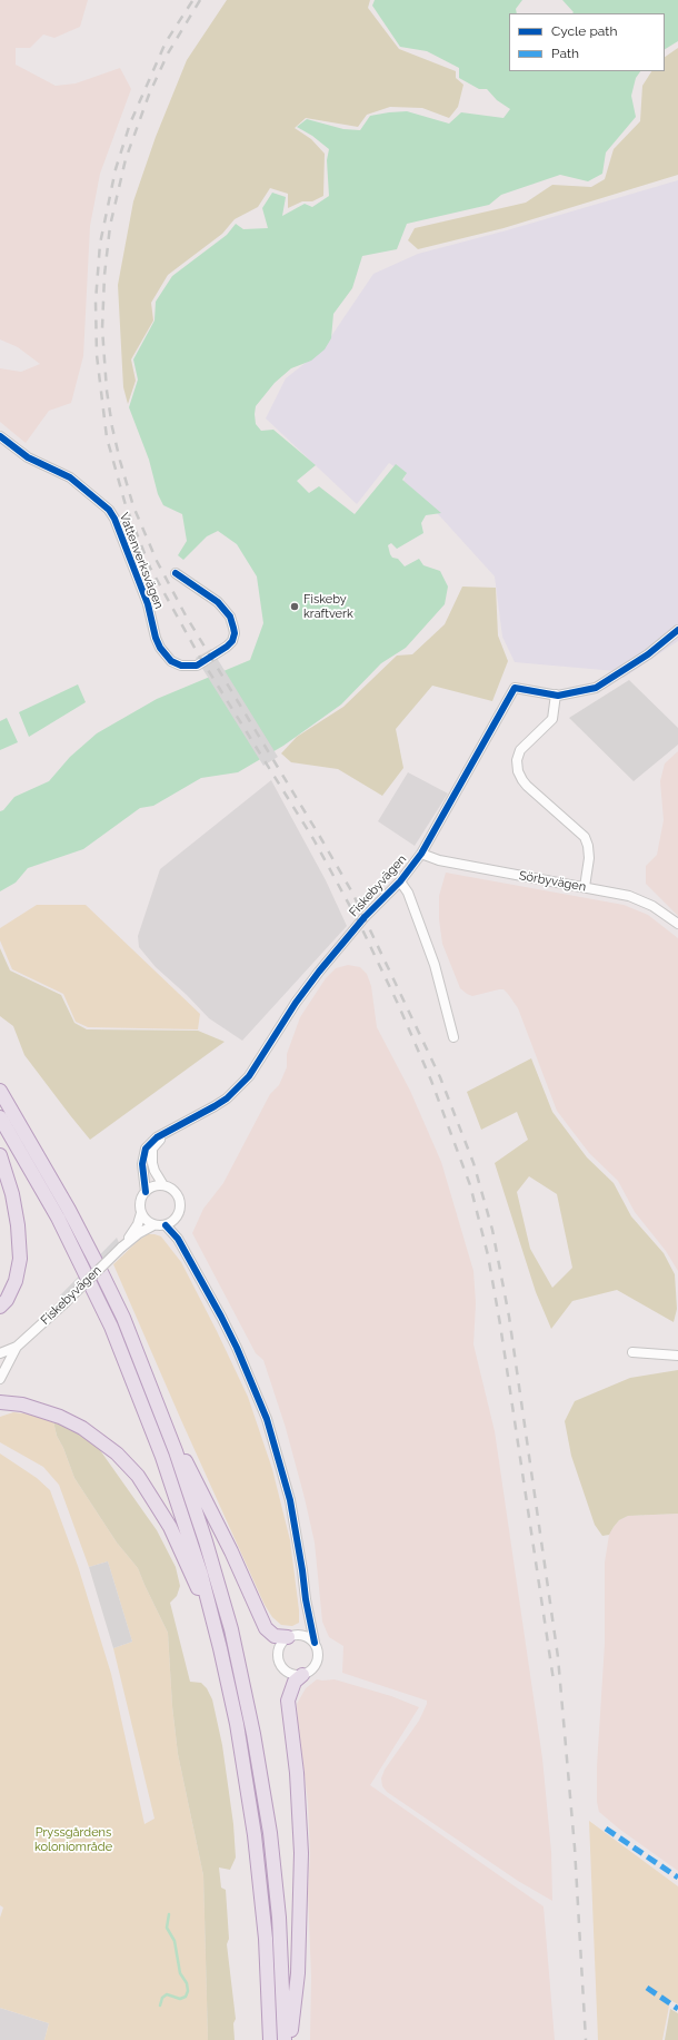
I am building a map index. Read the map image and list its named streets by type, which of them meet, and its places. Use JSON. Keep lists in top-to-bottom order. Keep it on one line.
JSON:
{"streets":{"street":["Vattenverksvägen","Sörbyvägen","Fiskebyvägen"]},"crossings":[["Sörbyvägen","Fiskebyvägen"]],"parks":["Pryssgårdens koloniområde"],"places":["Fiskeby kraftverk"],"legend":["Cycle path","Path"]}
